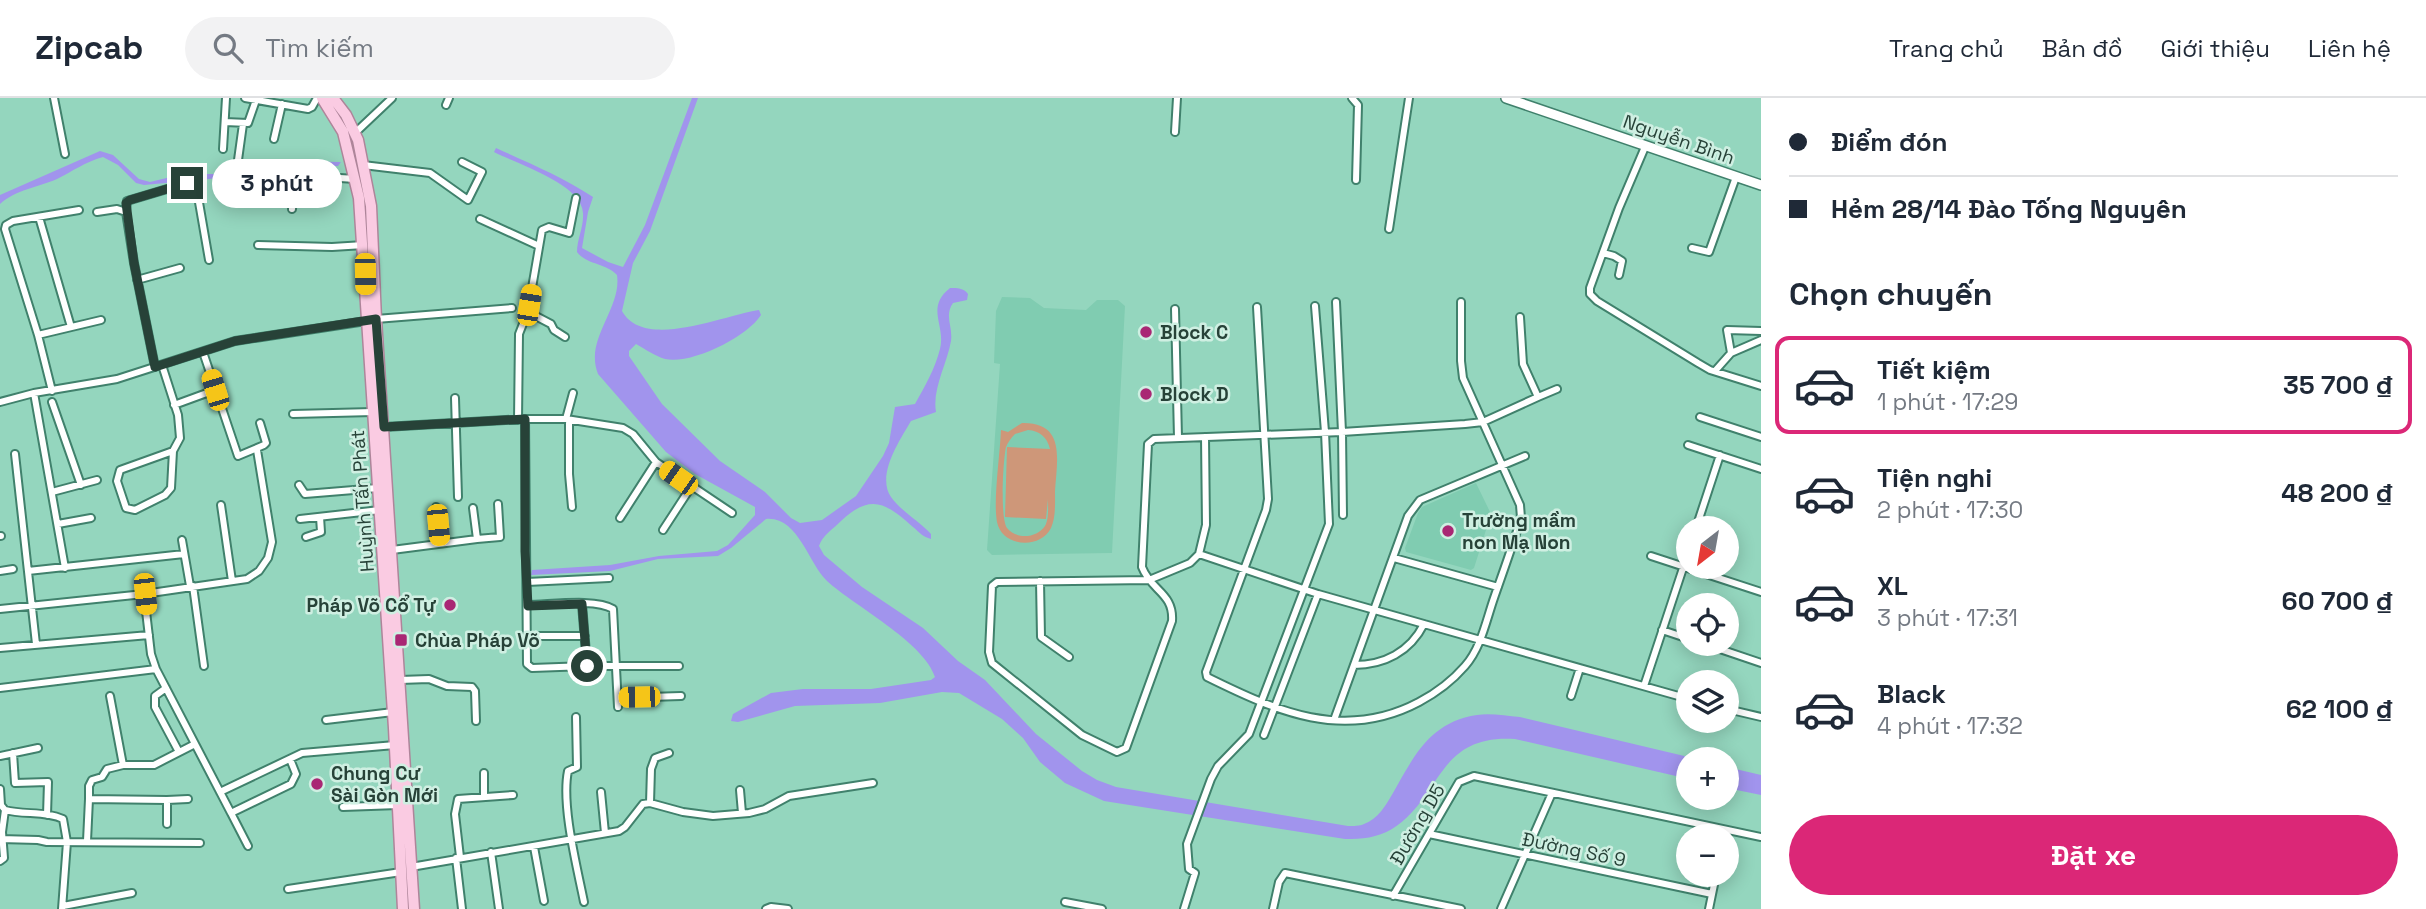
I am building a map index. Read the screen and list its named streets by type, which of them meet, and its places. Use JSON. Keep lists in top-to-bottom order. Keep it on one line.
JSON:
{"streets":{"main road":["Nguyễn Bình","Huỳnh Tấn Phát"],"street":["Đường D5","Đường Số 9"]},"crossings":[["Đường D5","Đường Số 9"]],"places":{"other":["Block C","Block D","Trường mầm non Mạ Non","Pháp Võ Cổ Tự","Chung Cư Sài Gòn Mới"],"transit":["Chùa Pháp Võ"]},"north":"bottom left","page":{"header":"Zipcab","search":"Tìm kiếm","nav":["Trang chủ","Bản đồ","Giới thiệu","Liên hệ"],"banner":["Điểm đón","Hẻm 28/14 Đào Tống Nguyên"],"bubble":"3 phút","heading":"Chọn chuyến","list":[{"name":"Tiết kiệm","note":"1 phút · 17:29","value":"35 700 ₫"},{"name":"Tiện nghi","note":"2 phút · 17:30","value":"48 200 ₫"},{"name":"XL","note":"3 phút · 17:31","value":"60 700 ₫"},{"name":"Black","note":"4 phút · 17:32","value":"62 100 ₫"}],"map_buttons":["+","−"],"buttons":"Đặt xe"}}
